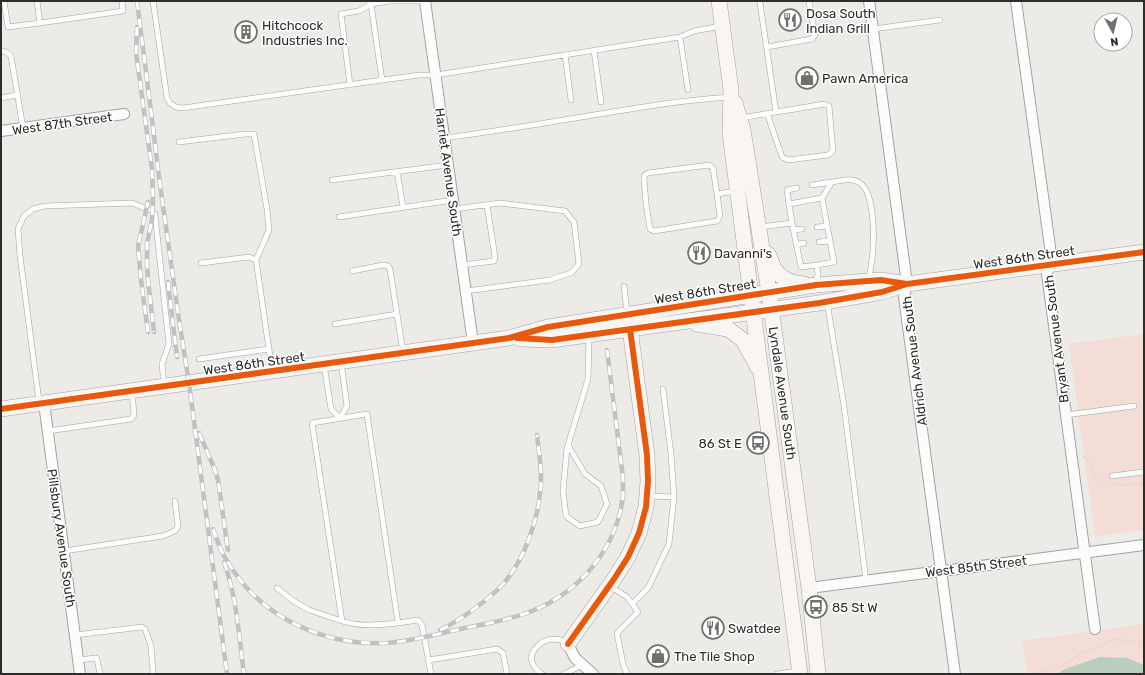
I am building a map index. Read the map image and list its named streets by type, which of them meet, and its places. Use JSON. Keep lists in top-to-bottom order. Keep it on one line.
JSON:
{"streets":{"street":["West 87th Street","Harriet Avenue South","West 86th Street","Bryant Avenue South","Aldrich Avenue South","Lyndale Avenue South","Pillsbury Avenue South","West 85th Street"]},"crossings":[["Harriet Avenue South","West 86th Street"],["West 86th Street","Bryant Avenue South"],["West 86th Street","Aldrich Avenue South"],["West 86th Street","Lyndale Avenue South"],["West 86th Street","Pillsbury Avenue South"],["Bryant Avenue South","West 85th Street"],["Aldrich Avenue South","West 85th Street"],["Lyndale Avenue South","West 85th Street"]],"places":{"restaurant":["Dosa South Indian Grill","Davanni's","Swatdee"],"building":["Hitchcock Industries Inc."],"shop":["Pawn America","The Tile Shop"],"bus stop":["86 St E","85 St W"]},"north":"bottom"}
